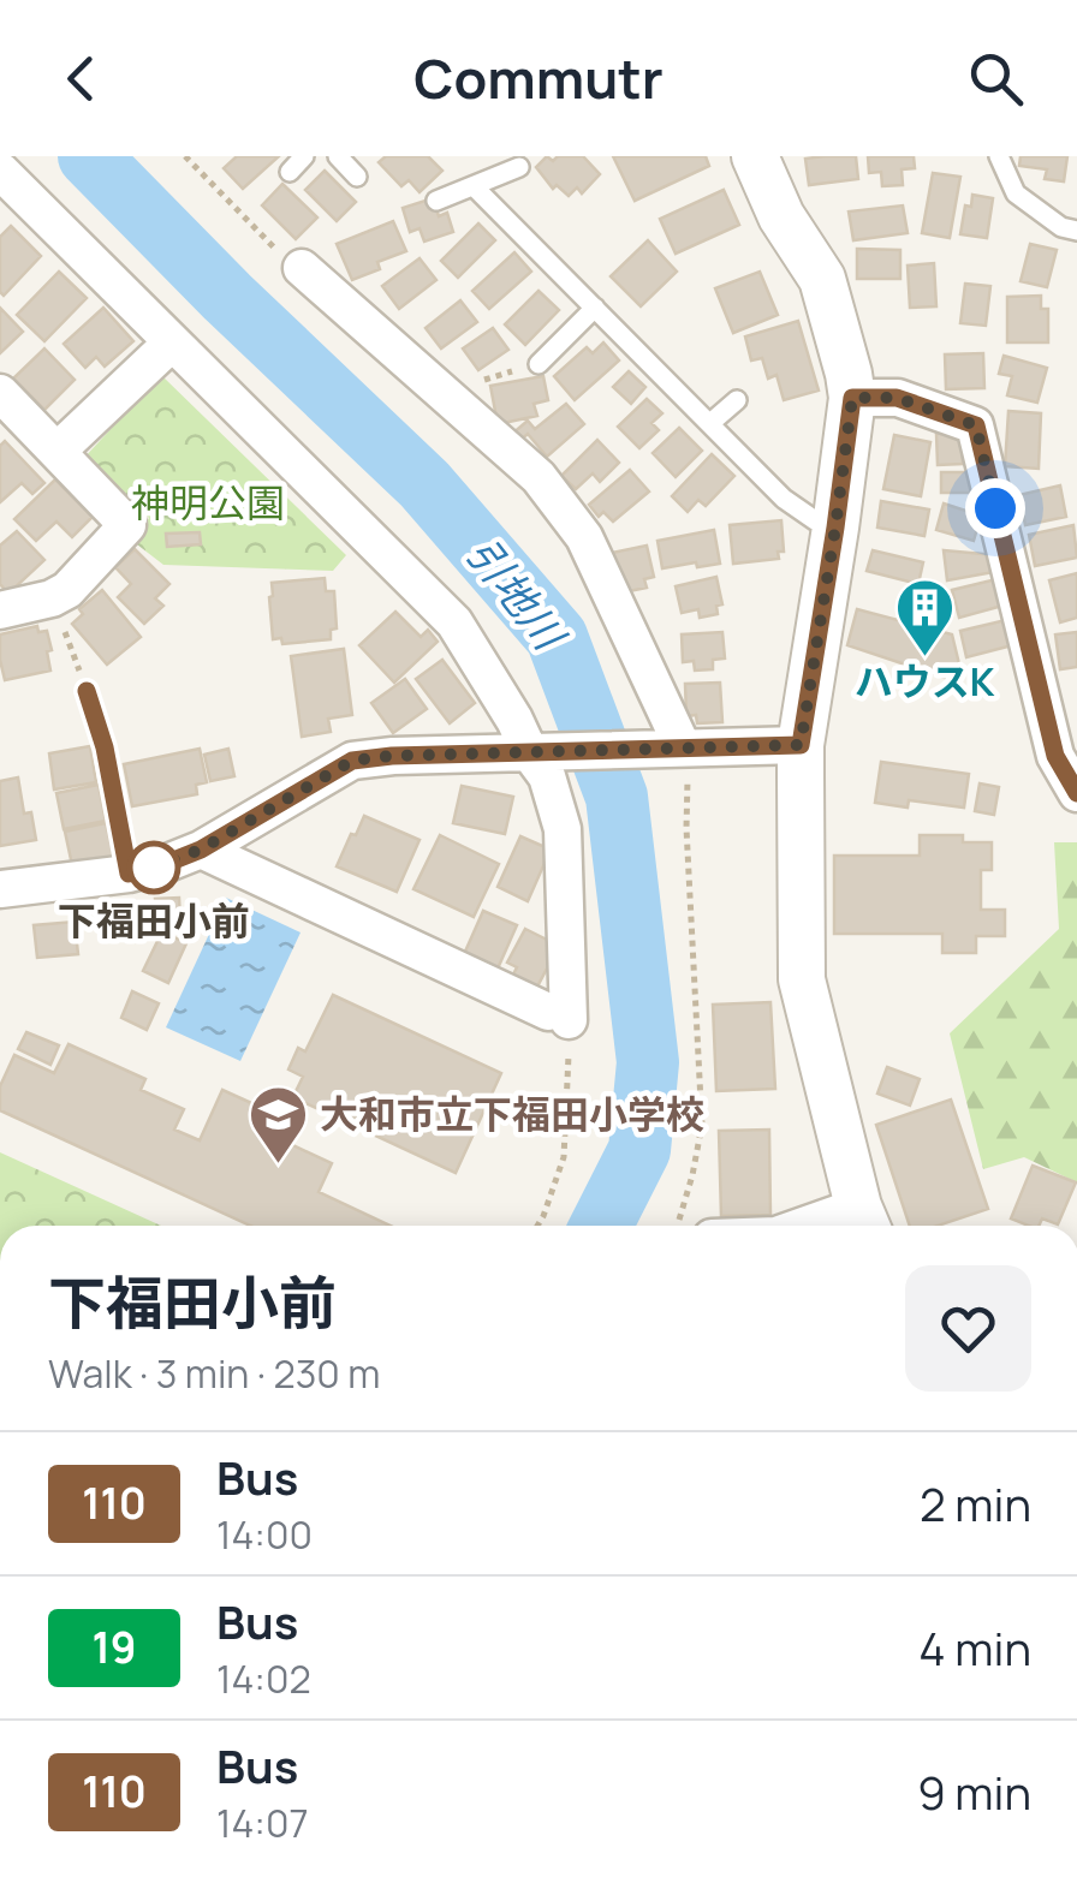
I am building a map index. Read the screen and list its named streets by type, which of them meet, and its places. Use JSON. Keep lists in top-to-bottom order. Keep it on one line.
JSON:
{"water":["引地川"],"parks":["神明公園"],"places":{"building":["ハウスK"],"other":["下福田小前"],"school or university":["大和市立下福田小学校"]},"lines":["bus line 110"],"page":{"header":"Commutr","heading":["下福田小前","Walk · 3 min · 230 m"],"list":[{"mark":"110","name":"Bus","note":"14:00","value":"2 min"},{"mark":"19","name":"Bus","note":"14:02","value":"4 min"},{"mark":"110","name":"Bus","note":"14:07","value":"9 min"}]}}
